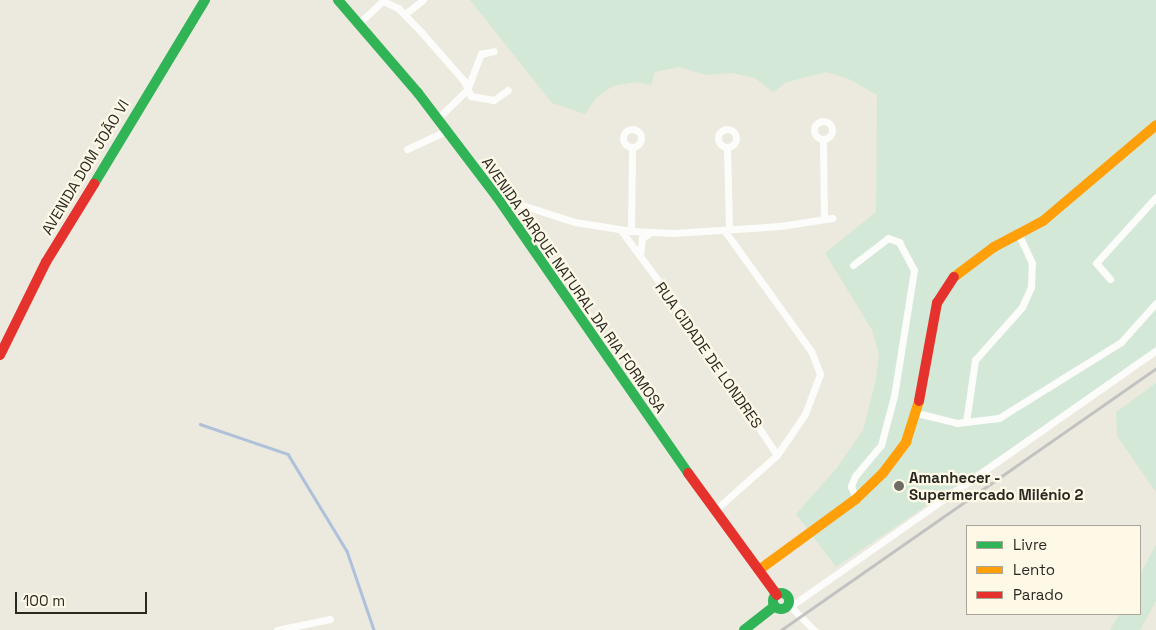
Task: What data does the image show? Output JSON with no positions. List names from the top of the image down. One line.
{"streets":{"street":["AVENIDA DOM JOÃO VI","AVENIDA PARQUE NATURAL DA RIA FORMOSA","RUA CIDADE DE LONDRES"]},"places":["Amanhecer - Supermercado Milénio 2"],"legend":["Livre","Lento","Parado"],"scale_bar":"100 m"}
